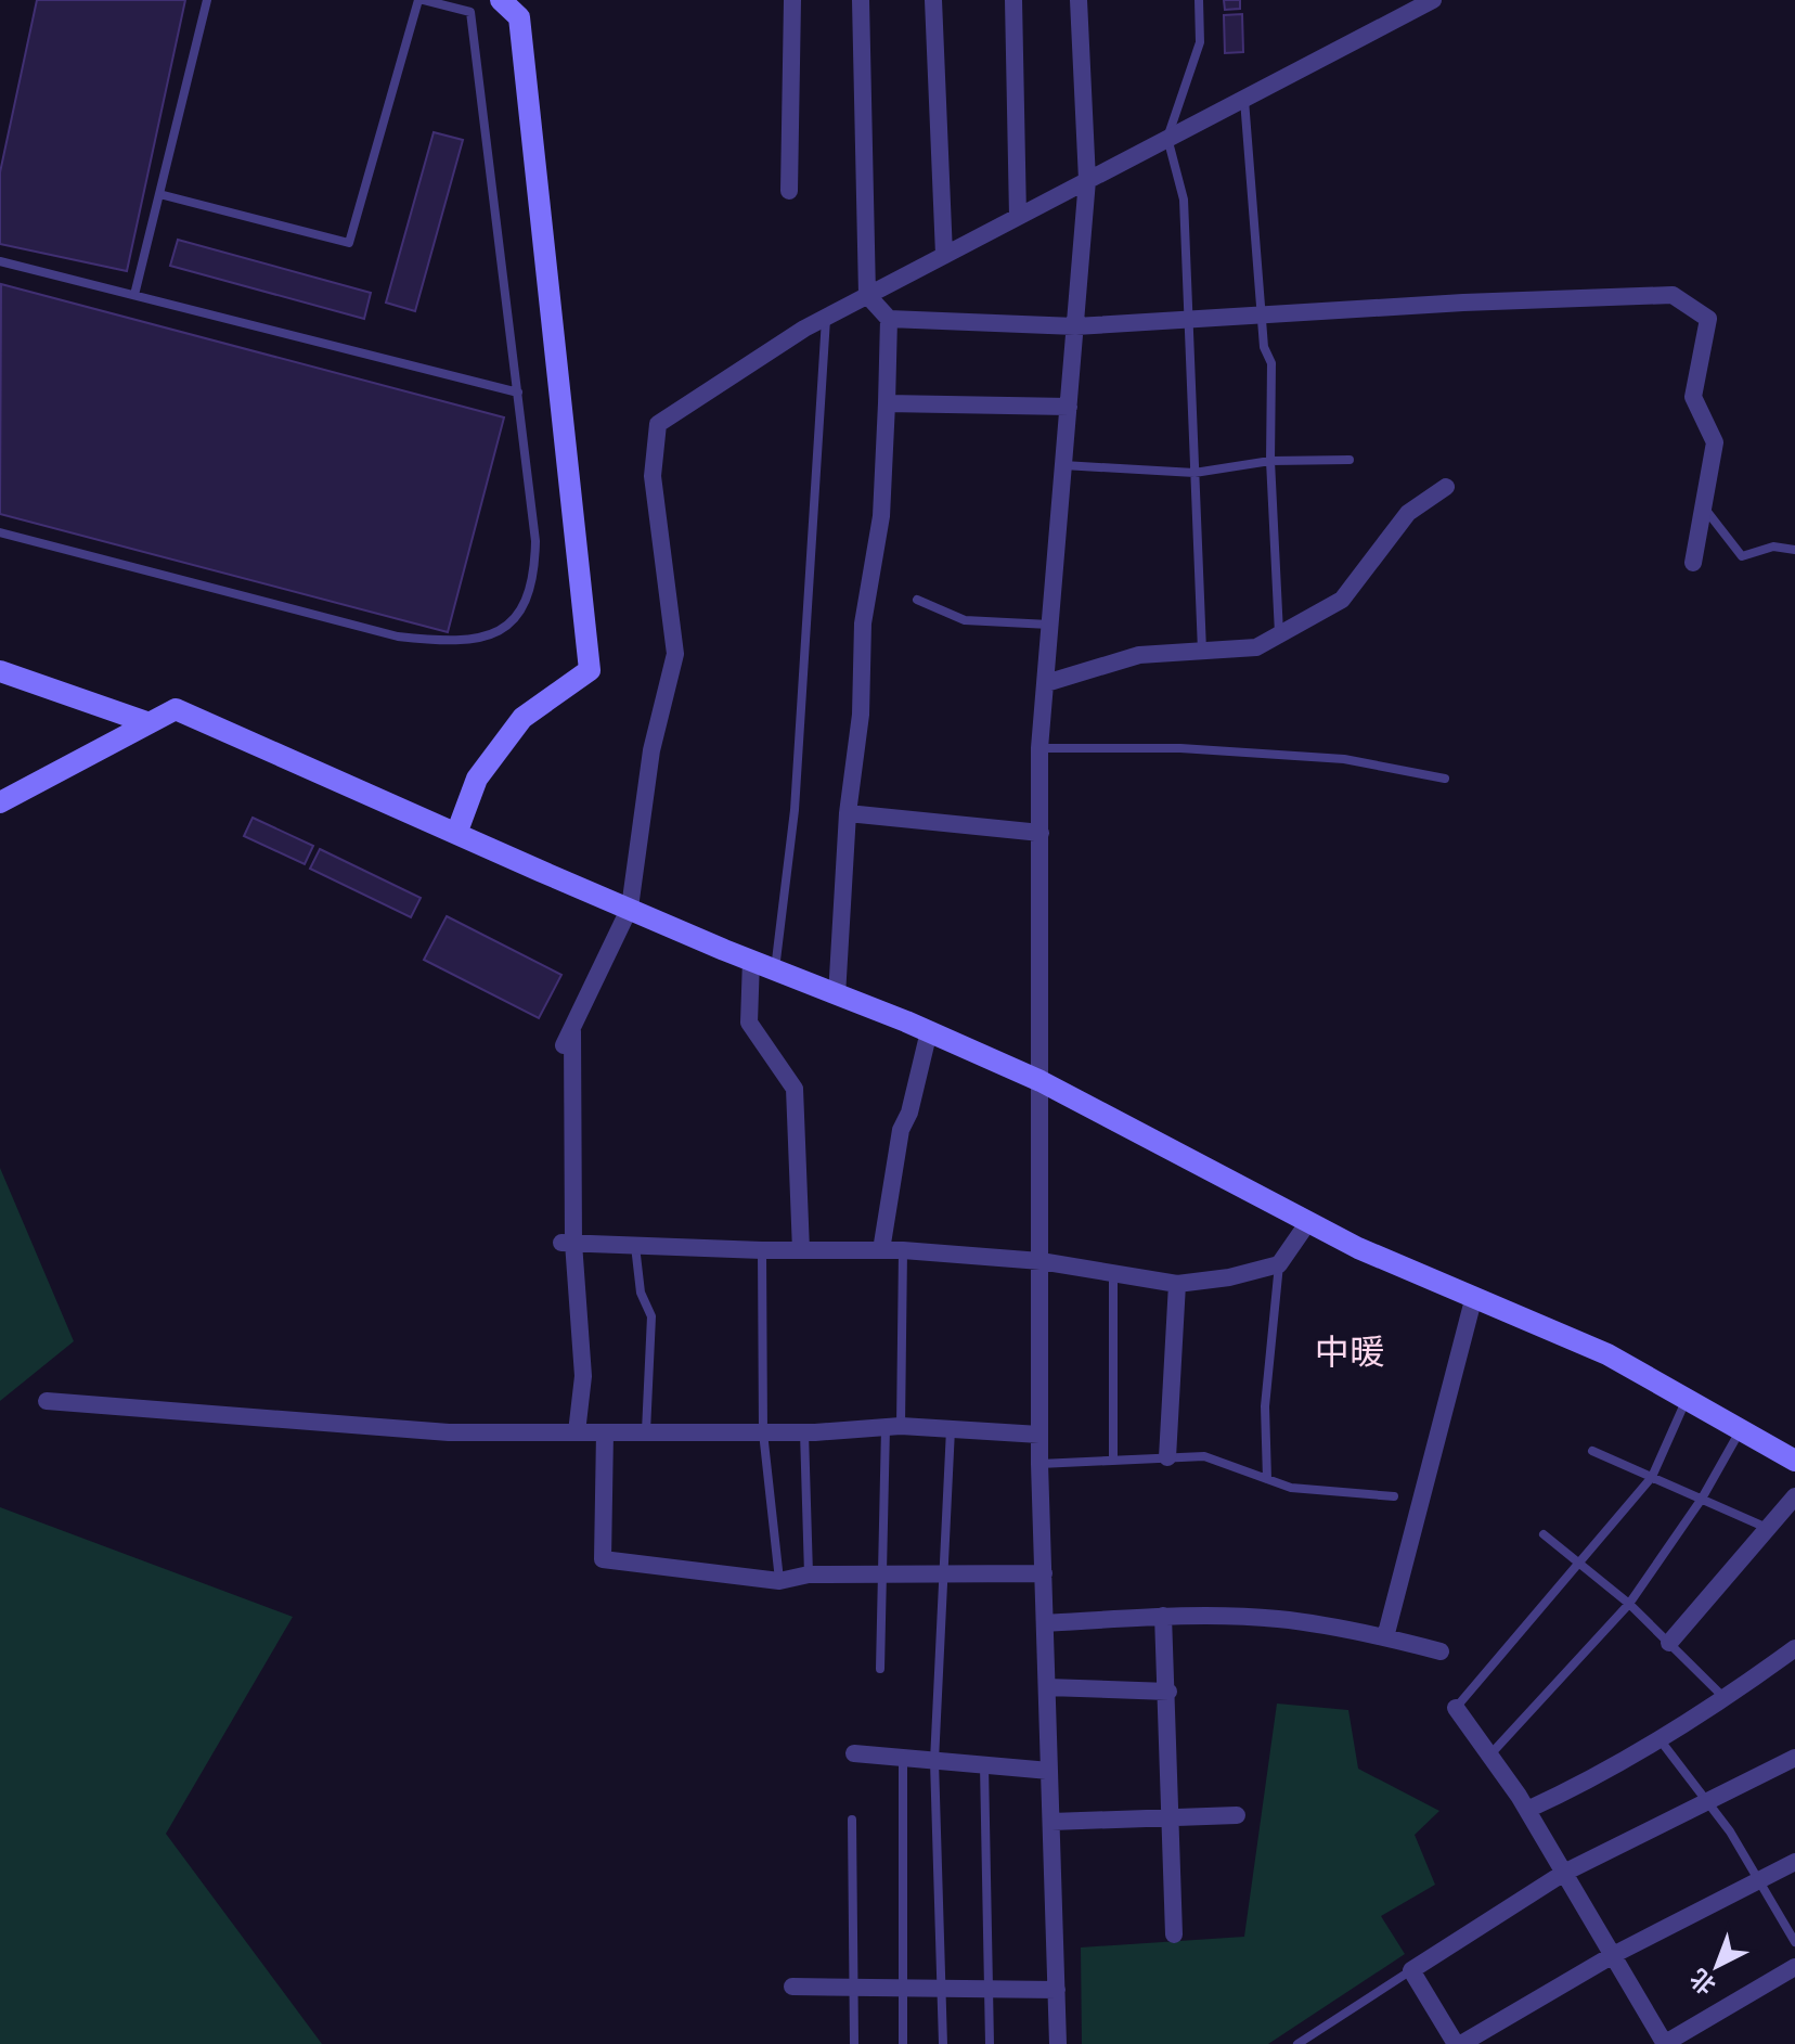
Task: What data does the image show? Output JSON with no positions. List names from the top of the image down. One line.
{"districts":["中暖"],"north":"bottom left"}
